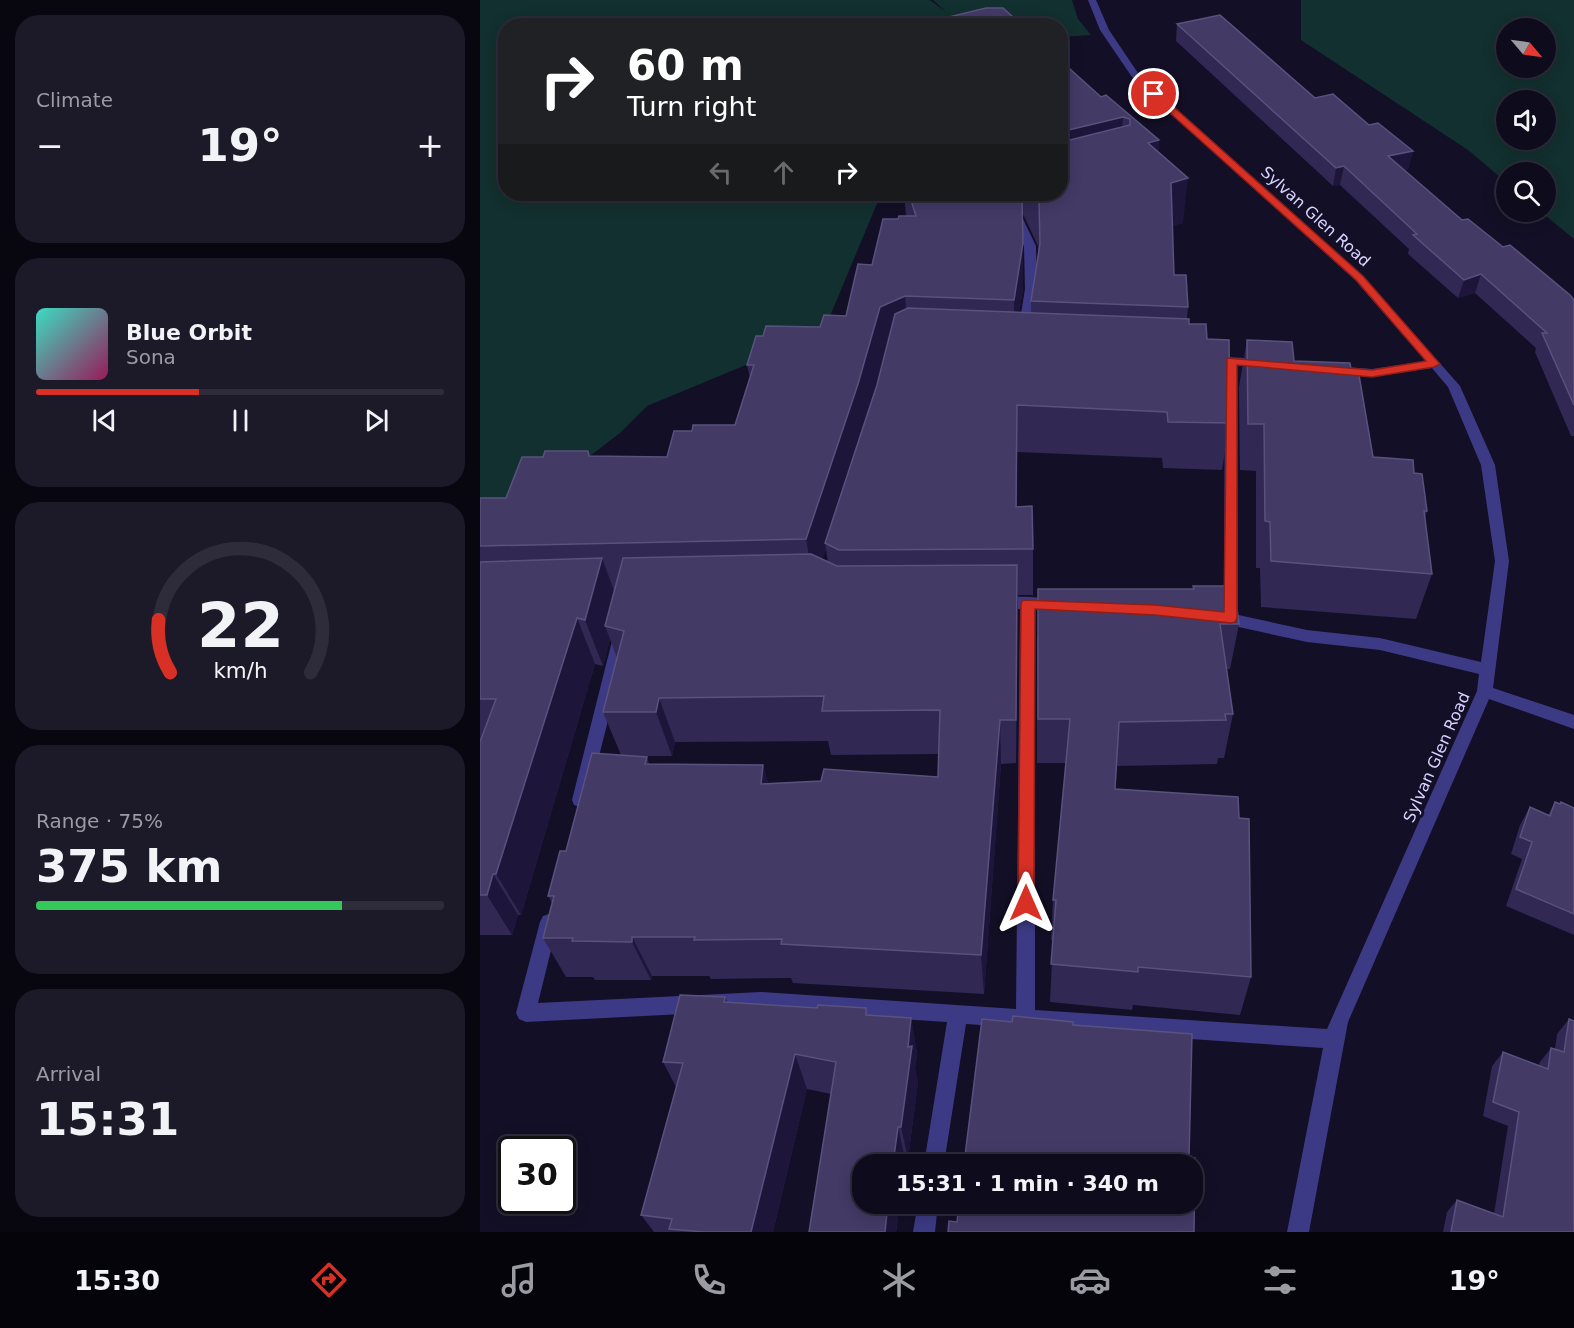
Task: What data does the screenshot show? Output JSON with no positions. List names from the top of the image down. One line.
{"streets":{"street":["Sylvan Glen Road"]},"north":"bottom right","page":{"tile":["Climate",["Range · 75%","375 km"],["Arrival","15:31"]],"turn":["60 m","Turn right"],"heat":["−","19°","+"],"song":["Blue Orbit","Sona"],"limit":"30","trip":"15:31 · 1 min · 340 m","tabs":["15:30","19°"],"gauge":["22","km/h"]}}
